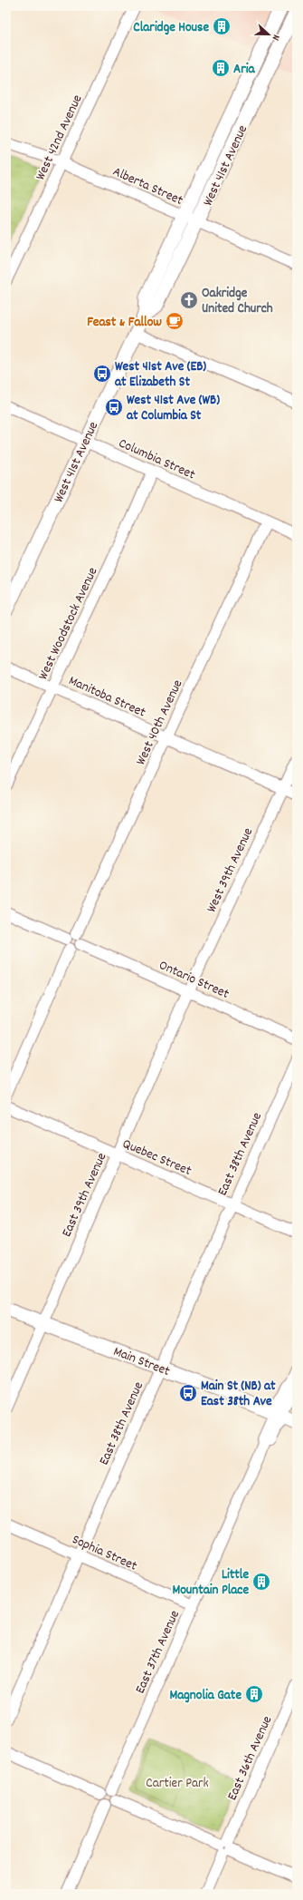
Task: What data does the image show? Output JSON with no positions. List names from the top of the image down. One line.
{"streets":{"main road":["West 41st Avenue","Main Street"],"street":["West 42nd Avenue","Alberta Street","Columbia Street","West Woodstock Avenue","Manitoba Street","West 40th Avenue","West 39th Avenue","Ontario Street","East 38th Avenue","Quebec Street","East 39th Avenue","Sophia Street","East 37th Avenue","East 36th Avenue"]},"crossings":[["West 42nd Avenue","Alberta Street"],["West 41st Avenue","Alberta Street"],["West 41st Avenue","Columbia Street"],["Columbia Street","West Woodstock Avenue"],["Columbia Street","West 40th Avenue"],["West Woodstock Avenue","Manitoba Street"],["Manitoba Street","West 40th Avenue"],["Manitoba Street","West 39th Avenue"],["West 40th Avenue","Ontario Street"],["West 39th Avenue","Ontario Street"],["West 39th Avenue","East 39th Avenue"],["Ontario Street","East 39th Avenue"],["East 38th Avenue","Quebec Street"],["East 38th Avenue","Main Street"],["East 38th Avenue","Sophia Street"],["Quebec Street","East 39th Avenue"],["East 39th Avenue","Main Street"],["Main Street","East 37th Avenue"],["Sophia Street","East 37th Avenue"]],"parks":["Cartier Park"],"places":{"building":["Claridge House","Aria","Little Mountain Place","Magnolia Gate"],"church":["Oakridge United Church"],"cafe":["Feast & Fallow"],"bus stop":["West 41st Ave (EB) at Elizabeth St","West 41st Ave (WB) at Columbia St","Main St (NB) at East 38th Ave"]},"north":"right"}
